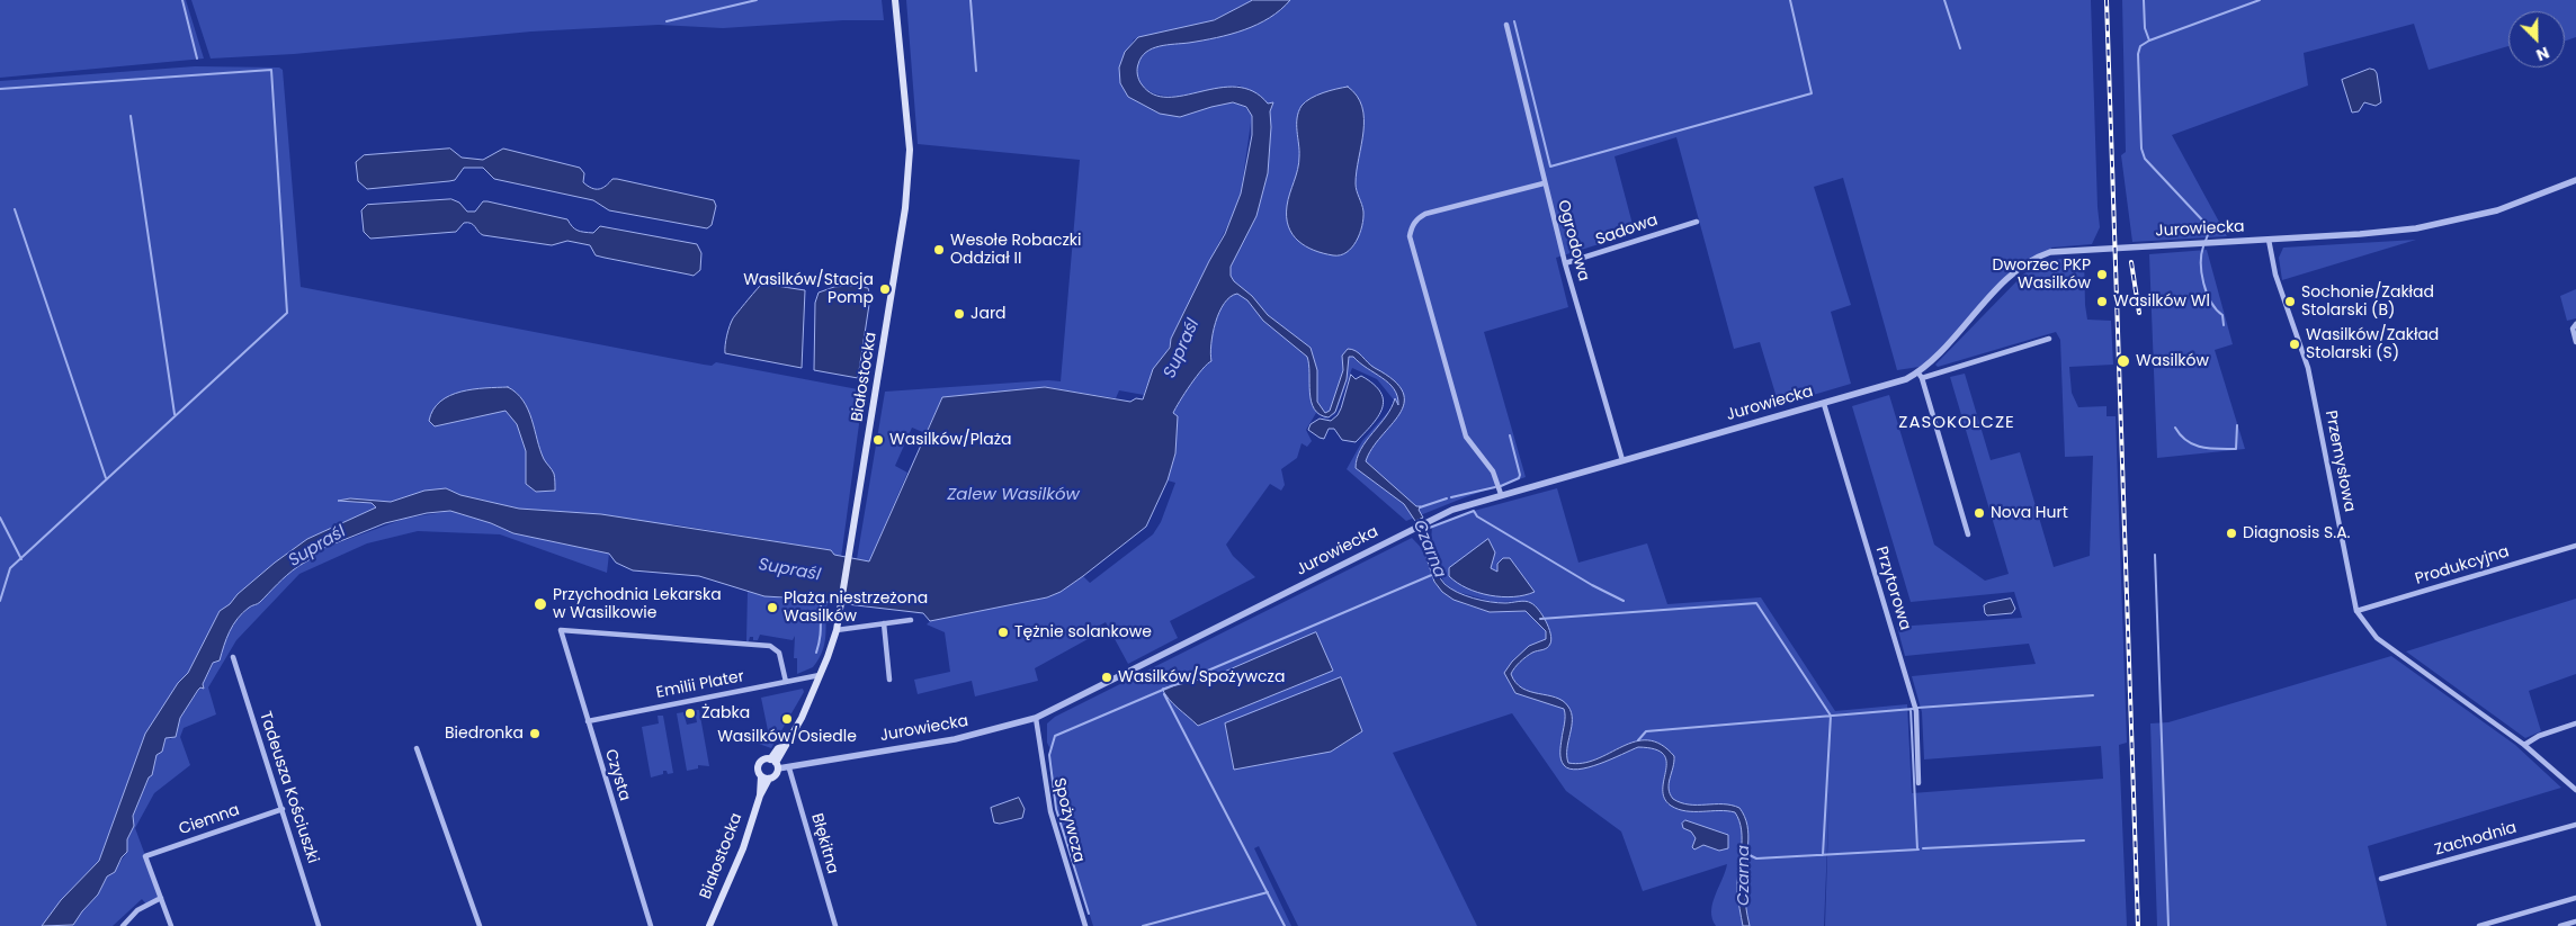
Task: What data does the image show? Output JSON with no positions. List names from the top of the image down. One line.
{"streets":{"main road":["Białostocka"],"street":["Jurowiecka","Sadowa","Ogrodowa","Przemysłowa","Produkcyjna","Przytorowa","Emilii Plater","Czysta","Tadeusza Kościuszki","Ciemna","Spożywcza","Zachodnia","Błękitna"]},"crossings":[["Jurowiecka","Ogrodowa"],["Jurowiecka","Białostocka"],["Jurowiecka","Przemysłowa"],["Jurowiecka","Przytorowa"],["Jurowiecka","Spożywcza"],["Jurowiecka","Błękitna"],["Sadowa","Ogrodowa"],["Białostocka","Emilii Plater"],["Przemysłowa","Produkcyjna"],["Emilii Plater","Czysta"],["Tadeusza Kościuszki","Ciemna"]],"districts":["ZASOKOLCZE"],"water":["Supraśl","Zalew Wasilków","Czarna"],"places":["Wesołe Robaczki Oddział II","Dworzec PKP Wasilków","Wasilków/Stacja Pomp","Wasilków Wl","Sochonie/Zakład Stolarski (B)","Jard","Wasilków/Zakład Stolarski (S)","Wasilków","Wasilków/Plaża","Nova Hurt","Diagnosis S.A.","Przychodnia Lekarska w Wasilkowie","Plaża niestrzeżona Wasilków","Tężnie solankowe","Wasilków/Spożywcza","Żabka","Wasilków/Osiedle","Biedronka"],"north":"bottom right"}
